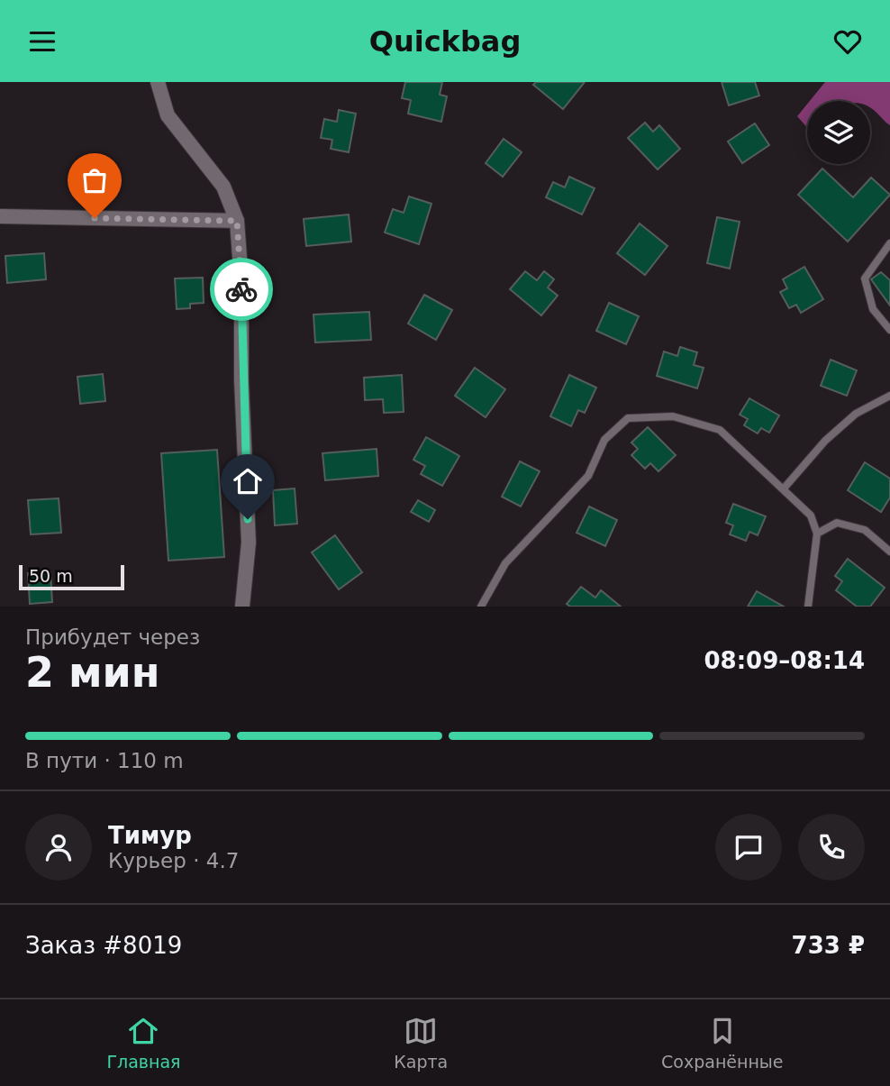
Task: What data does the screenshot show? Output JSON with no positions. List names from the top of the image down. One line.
{"scale_bar":"50 m","page":{"header":"Quickbag","scale":"50 m","heading":["2 мин","Прибудет через","08:09–08:14"],"panel":["Тимур","Курьер · 4.7","Заказ #8019","733 ₽"],"bar":"В пути · 110 m","tabs":["Главная","Карта","Сохранённые"]}}
